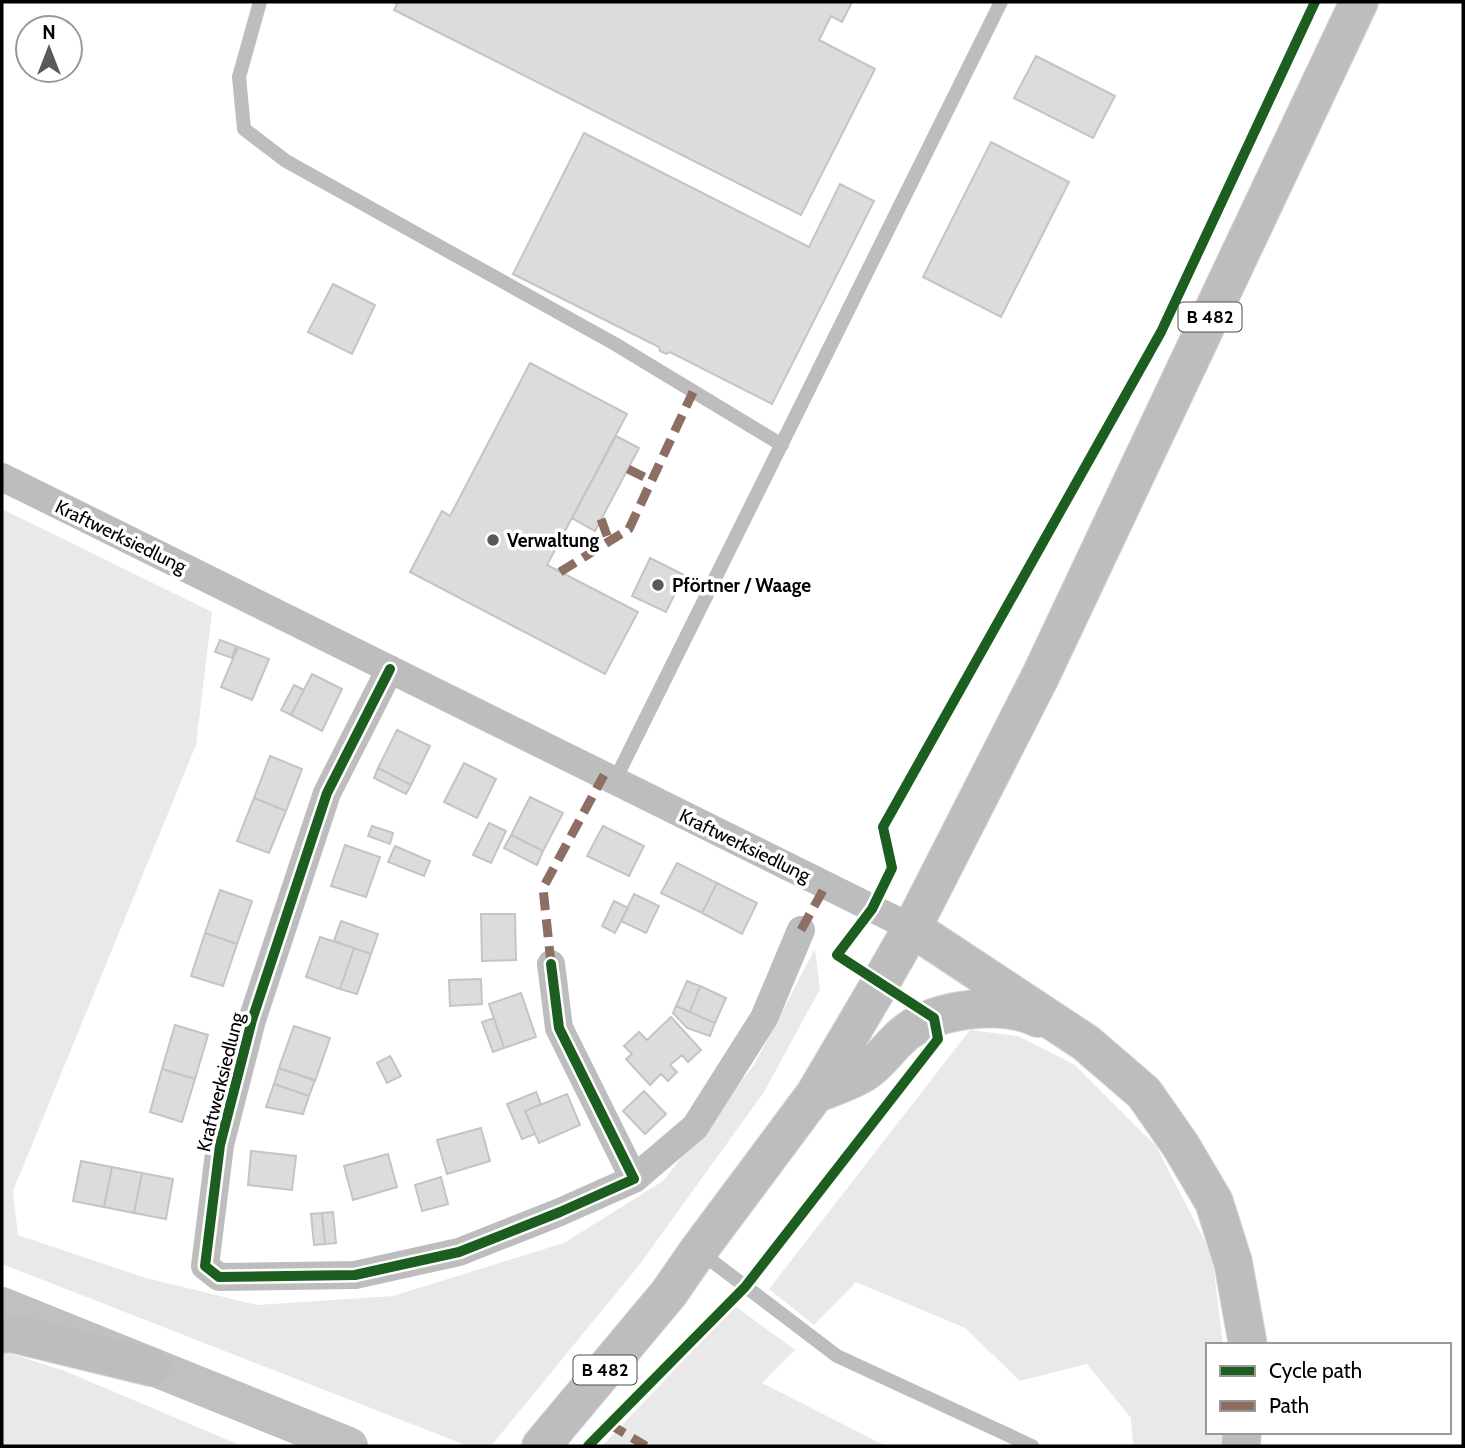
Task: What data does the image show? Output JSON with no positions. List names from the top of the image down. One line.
{"streets":{"main road":["B 482"],"street":["Kraftwerksiedlung"]},"crossings":[["B 482","Kraftwerksiedlung"]],"places":["Verwaltung","Pförtner / Waage"],"legend":["Cycle path","Path"],"north":"top"}
